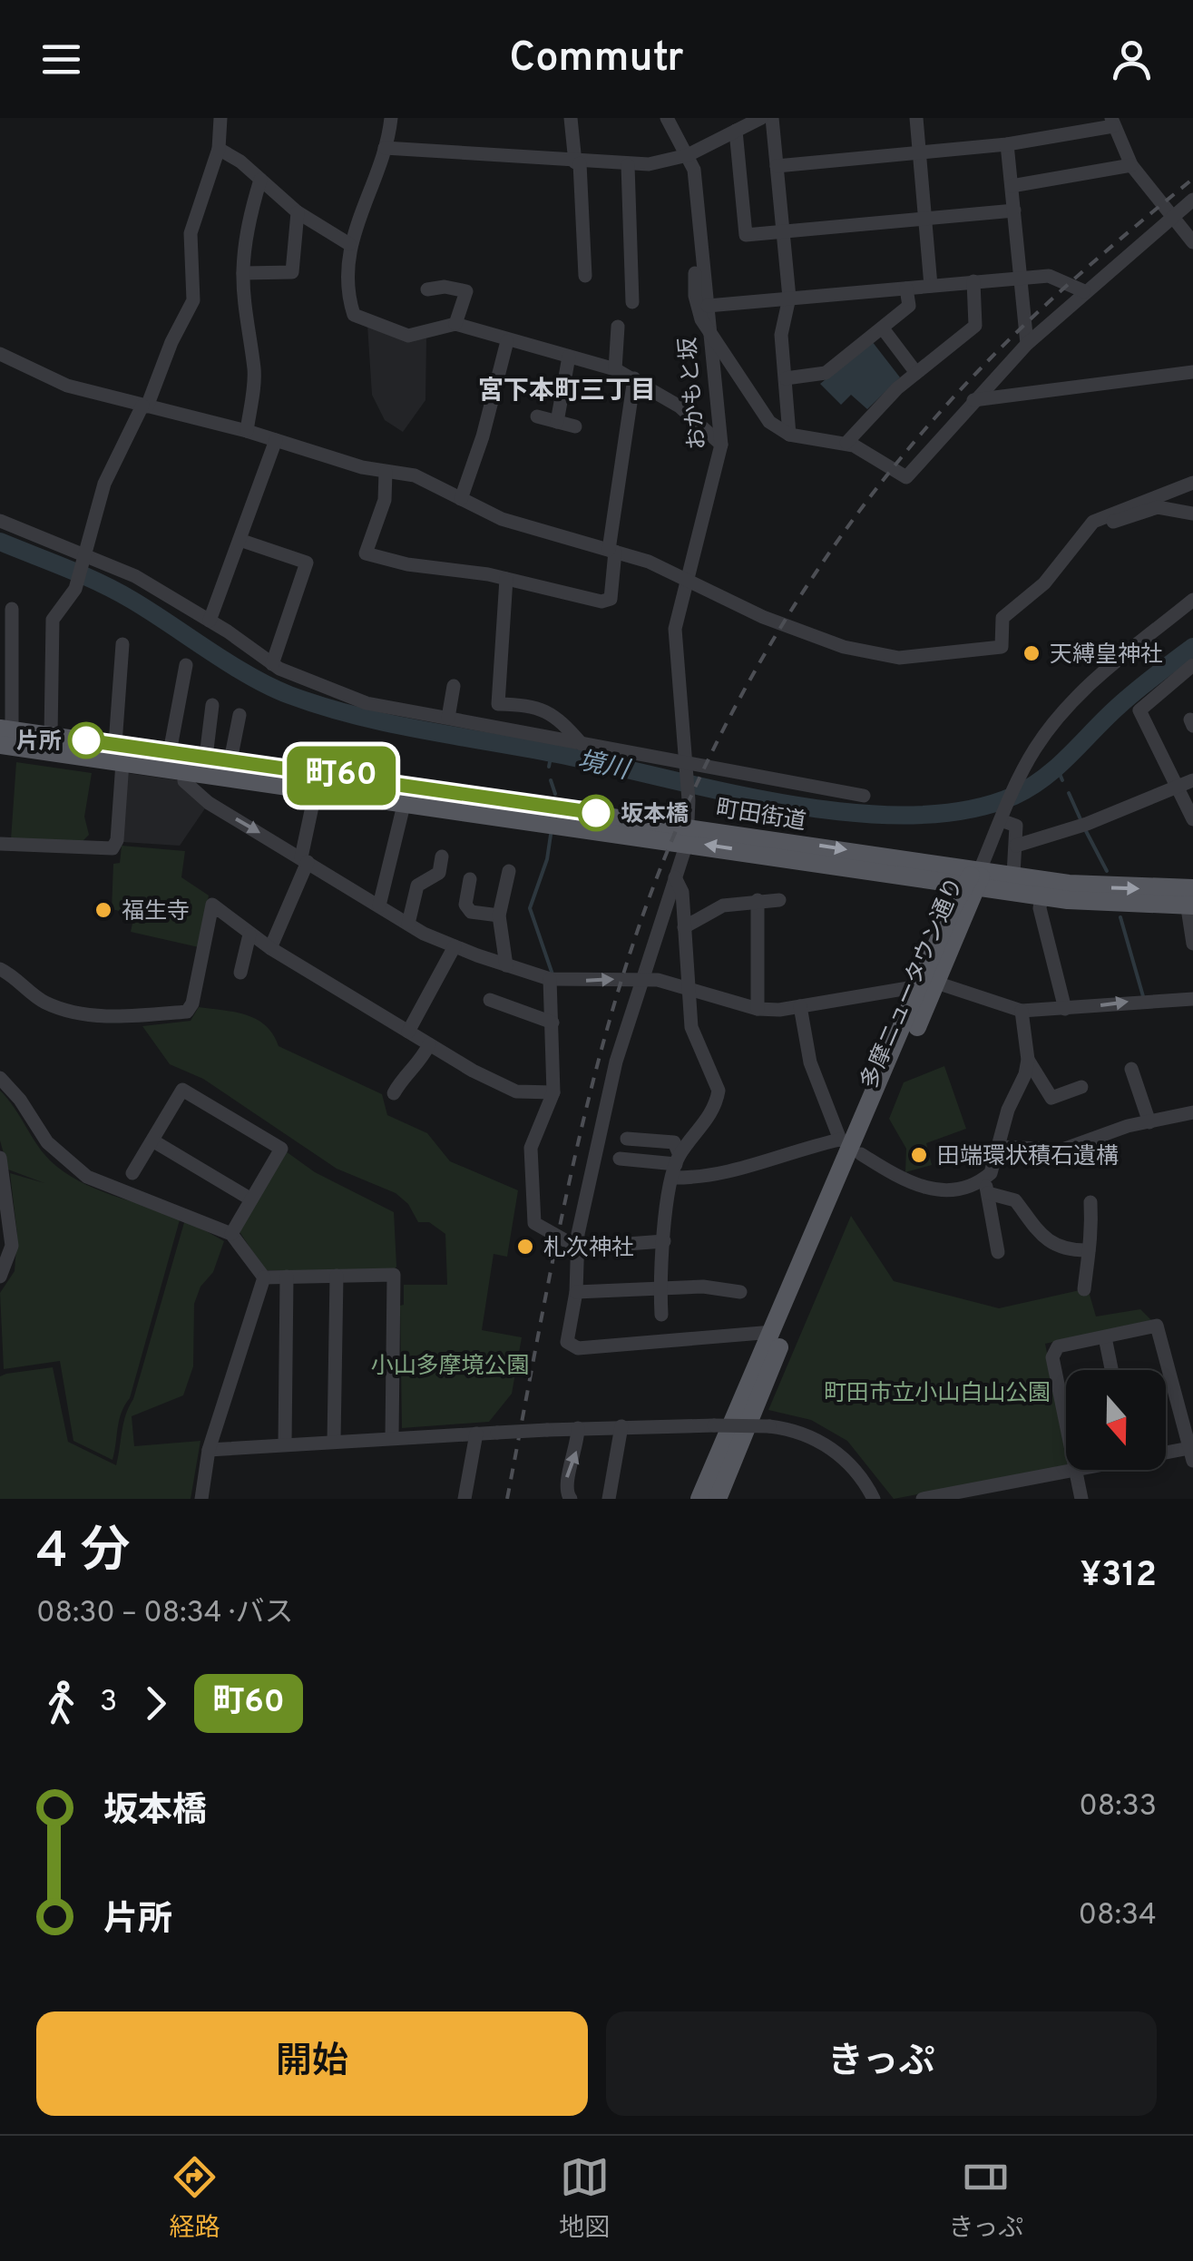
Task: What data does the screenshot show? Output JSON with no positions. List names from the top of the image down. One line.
{"streets":{"main road":["町田街道","多摩ニュータウン通り"],"street":["おかもと坂"]},"crossings":[["町田街道","多摩ニュータウン通り"]],"districts":["宮下本町三丁目"],"water":["境川"],"parks":["小山多摩境公園","町田市立小山白山公園"],"places":["天縛皇神社","片所","坂本橋","福生寺","田端環状積石遺構","札次神社"],"lines":["bus line 町60"],"north":"bottom","page":{"header":"Commutr","on_map":"町60","heading":["4 分","08:30 – 08:34 · バス","¥312"],"legs":["3","町60"],"list":[{"name":"坂本橋","value":"08:33"},{"name":"片所","value":"08:34"}],"buttons":["開始","きっぷ"],"tabs":["経路","地図","きっぷ"]}}
